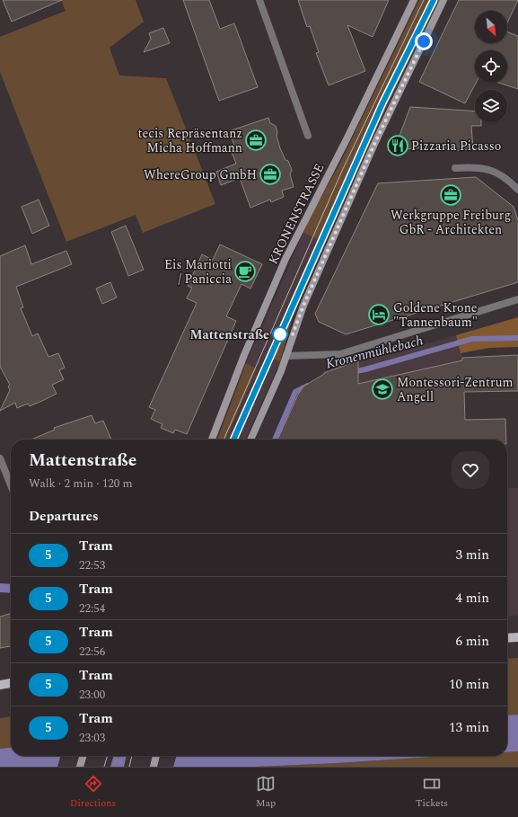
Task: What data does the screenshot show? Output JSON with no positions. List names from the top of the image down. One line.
{"streets":{"main road":["KRONENSTRASSE"]},"water":["Kronenmühlebach"],"places":{"office":["tecis Repräsentanz Micha Hoffmann","WhereGroup GmbH","Werkgruppe Freiburg GbR - Architekten"],"restaurant":["Pizzaria Picasso"],"cafe":["Eis Mariotti / Paniccia"],"hotel":["Goldene Krone \"Tannenbaum\""],"other":["Mattenstraße"],"school or university":["Montessori-Zentrum Angell"]},"lines":["tram line 5"],"north":"bottom right","page":{"heading":[["Mattenstraße","Walk · 2 min · 120 m"],"Departures"],"list":[{"mark":"5","name":"Tram","note":"22:53","value":"3 min"},{"mark":"5","name":"Tram","note":"22:54","value":"4 min"},{"mark":"5","name":"Tram","note":"22:56","value":"6 min"},{"mark":"5","name":"Tram","note":"23:00","value":"10 min"},{"mark":"5","name":"Tram","note":"23:03","value":"13 min"}],"tabs":["Directions","Map","Tickets"]}}
